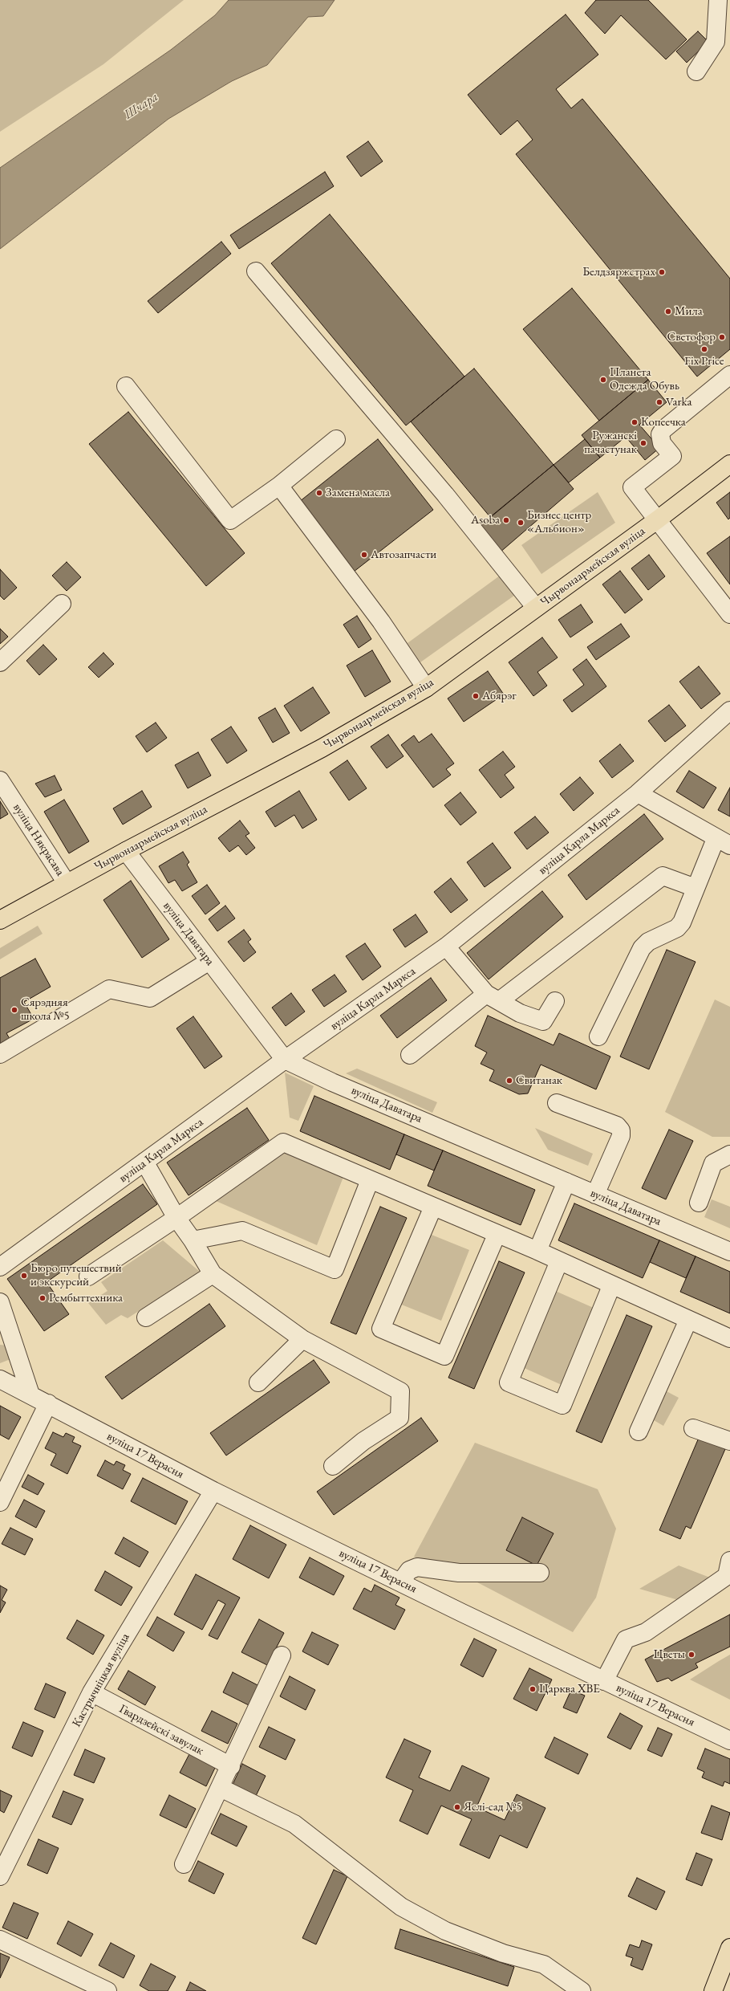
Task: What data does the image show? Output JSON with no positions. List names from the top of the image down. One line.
{"streets":{"main road":["Чырвонаармейская вуліца"],"street":["вуліца Някрасава","вуліца Карла Маркса","вуліца Даватара","вуліца 17 Верасня","Кастрычніцкая вуліца","Гвардзейскі завулак"]},"crossings":[["Чырвонаармейская вуліца","вуліца Някрасава"],["Чырвонаармейская вуліца","вуліца Даватара"],["вуліца Карла Маркса","вуліца Даватара"],["вуліца 17 Верасня","Кастрычніцкая вуліца"],["Кастрычніцкая вуліца","Гвардзейскі завулак"]],"water":["Шчара"],"places":["Белдзяржстрах","Мила","Светофор","Fix Price","Планета Одежда Обувь","Varka","Копеечка","Ружанскі пачастунак","Замена масла","Asoba","Бизнес центр «Альбион»","Автозапчасти","Абярэг","Сярэдняя школа №5","Свитанак","Бюро путешествий и экскурсий","Рембыттехника","Цветы","Царква ХВЕ","Яслі-сад №5"]}
